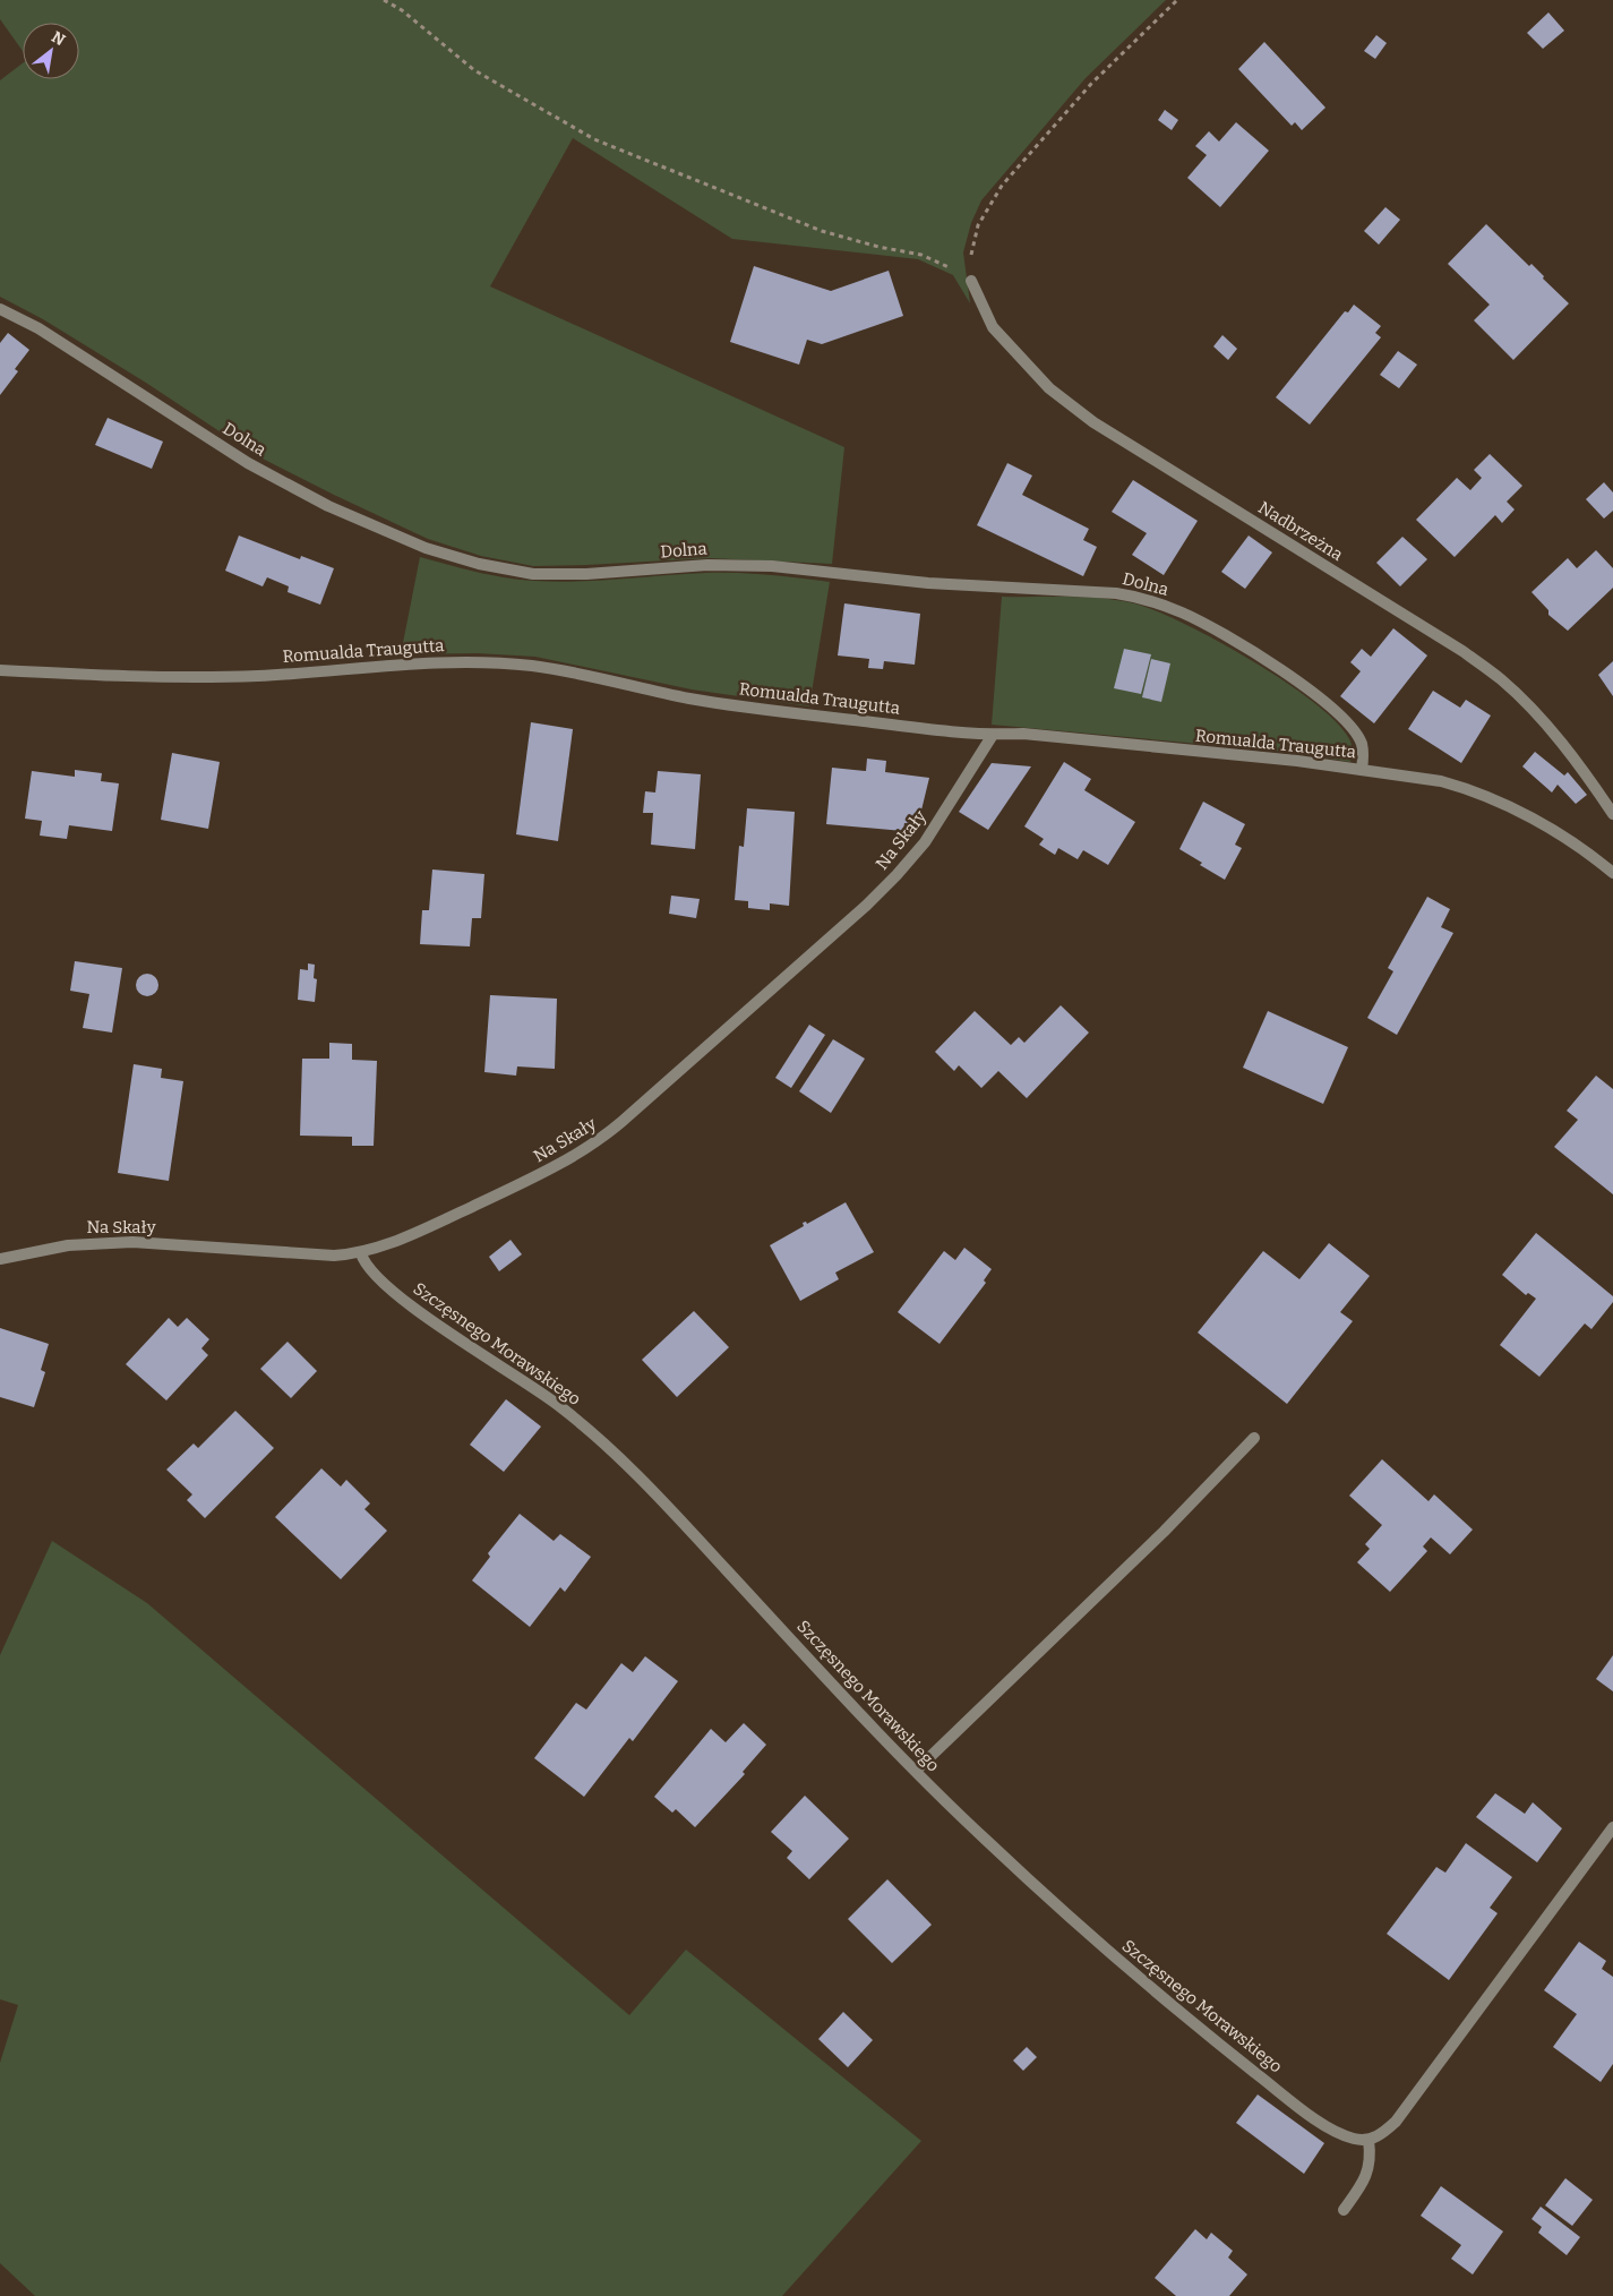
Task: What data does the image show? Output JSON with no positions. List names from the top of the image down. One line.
{"streets":{"street":["Dolna","Nadbrzeżna","Romualda Traugutta","Na Skały","Szczęsnego Morawskiego"]},"crossings":[["Dolna","Romualda Traugutta"],["Romualda Traugutta","Na Skały"],["Na Skały","Szczęsnego Morawskiego"]],"north":"top right"}
